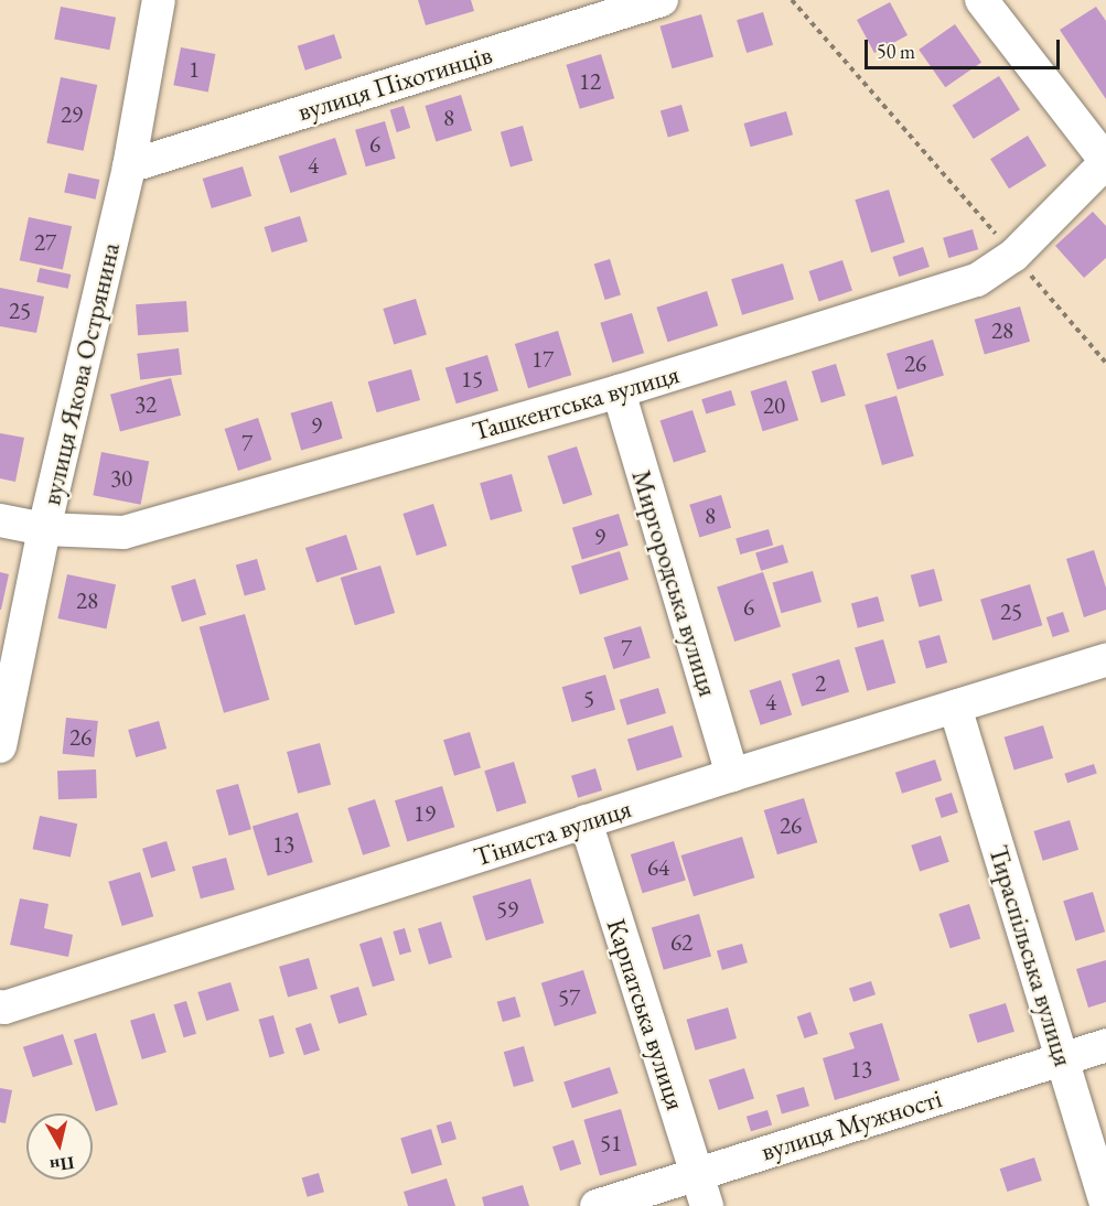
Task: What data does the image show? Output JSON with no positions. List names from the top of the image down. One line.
{"streets":{"street":["вулиця Піхотинців","вулиця Якова Острянина","Ташкентська вулиця","Миргородська вулиця","Тіниста вулиця","Тираспільська вулиця","Карпатська вулиця","вулиця Мужності"]},"crossings":[["вулиця Піхотинців","вулиця Якова Острянина"],["вулиця Якова Острянина","Ташкентська вулиця"],["Ташкентська вулиця","Миргородська вулиця"],["Миргородська вулиця","Тіниста вулиця"],["Тіниста вулиця","Тираспільська вулиця"],["Тіниста вулиця","Карпатська вулиця"],["Тираспільська вулиця","вулиця Мужності"],["Карпатська вулиця","вулиця Мужності"]],"house_numbers":["1","12","29","8","6","4","27","25","28","17","26","15","32","20","9","7","30","8","9","28","6","25","7","2","5","4","26","19","26","13","64","59","62","57","13","51"],"scale_bar":"50 m","north":"bottom"}
